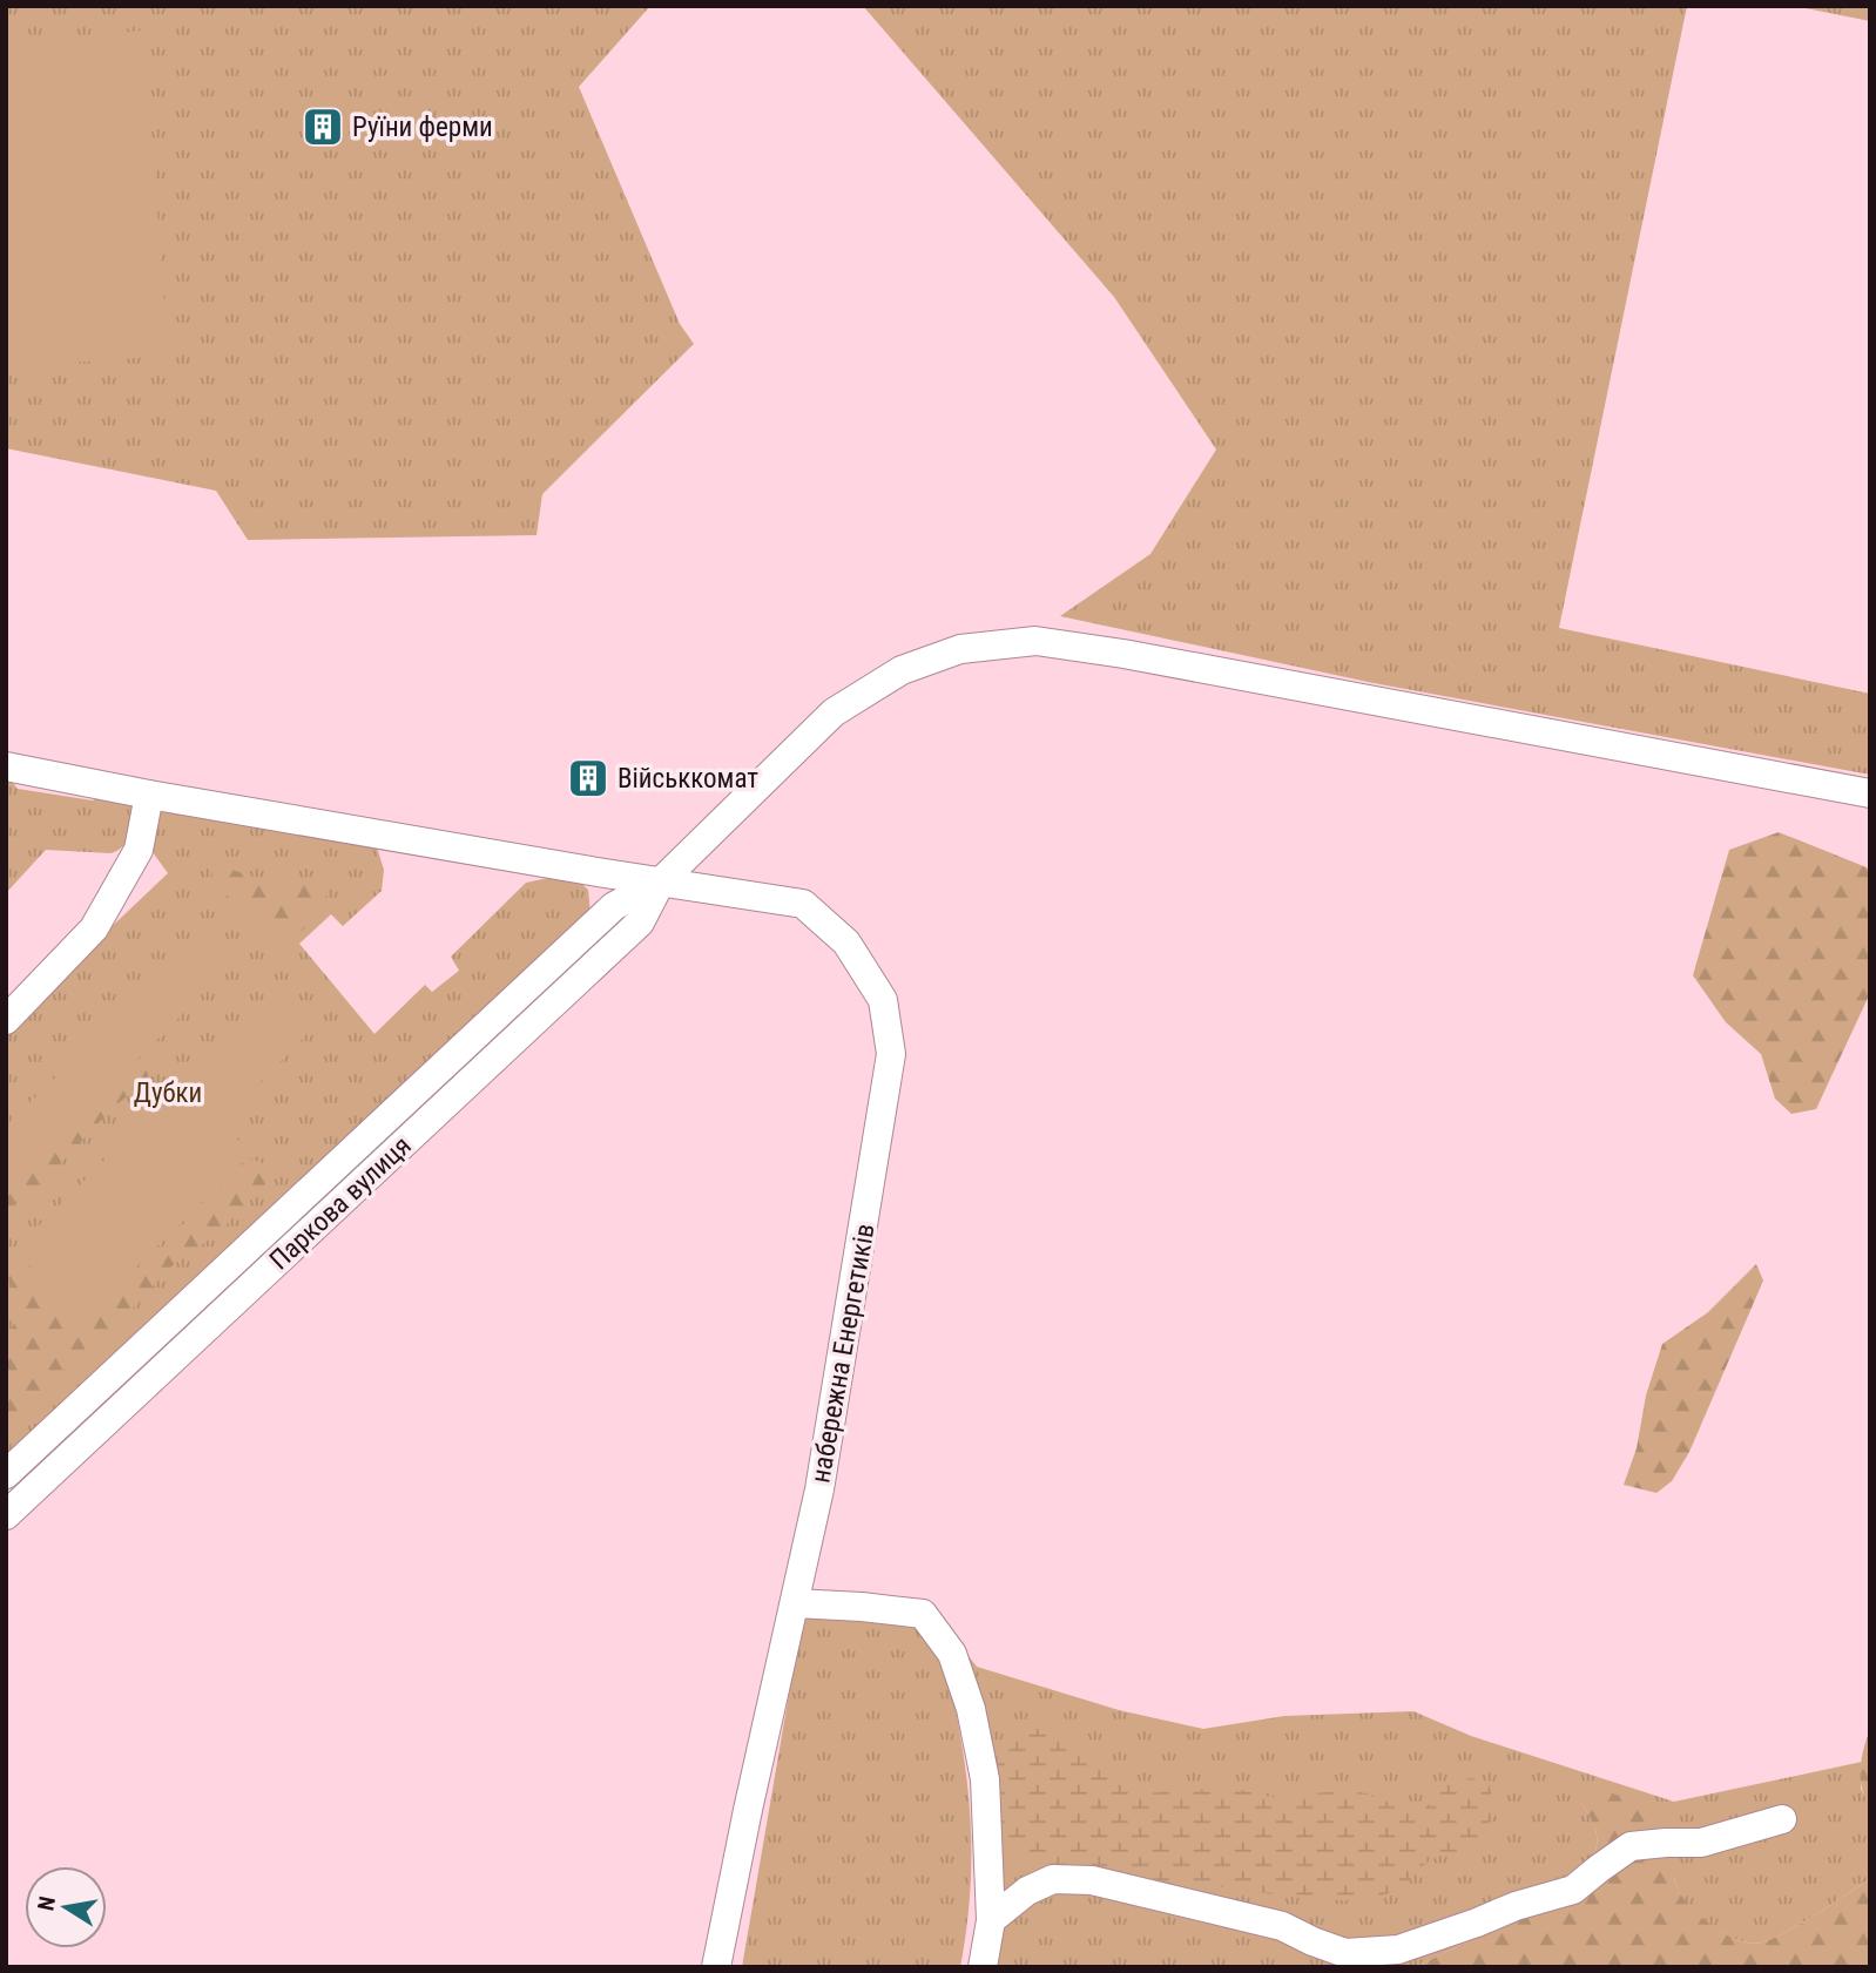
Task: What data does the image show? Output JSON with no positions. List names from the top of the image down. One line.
{"streets":{"street":["Паркова вулиця","набережна Енергетиків"]},"crossings":[["Паркова вулиця","набережна Енергетиків"]],"parks":["Дубки"],"places":{"building":["Руїни ферми","Військкомат"]},"north":"left"}
